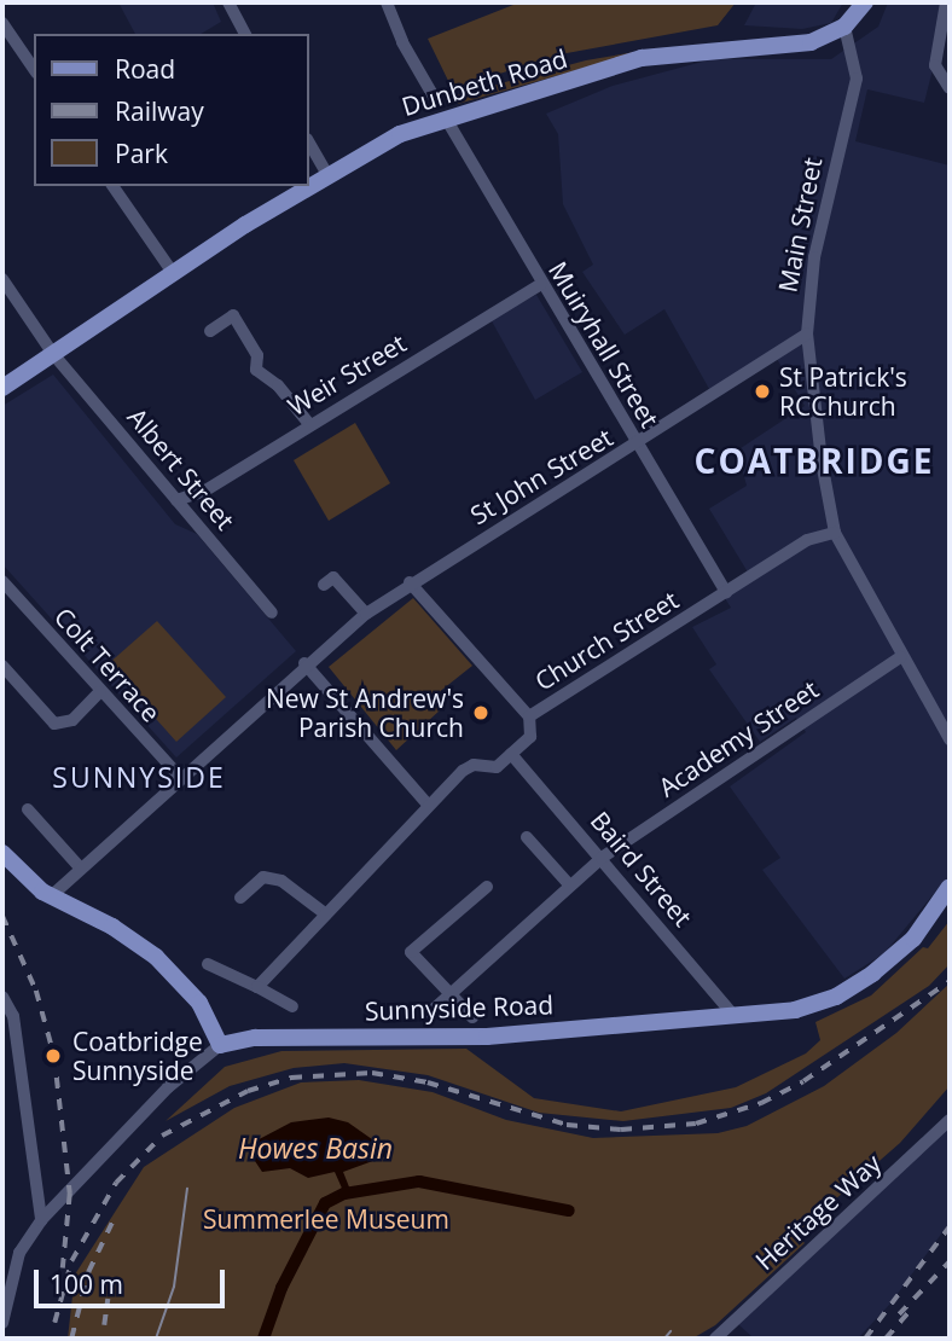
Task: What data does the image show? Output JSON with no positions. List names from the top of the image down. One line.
{"streets":{"main road":["Dunbeth Road","Sunnyside Road"],"street":["Main Street","Muiryhall Street","Weir Street","Albert Street","St John Street","Church Street","Colt Terrace","Academy Street","Baird Street","Heritage Way"]},"crossings":[["Dunbeth Road","Main Street"],["Dunbeth Road","Muiryhall Street"],["Dunbeth Road","Albert Street"],["Main Street","St John Street"],["Main Street","Church Street"],["Main Street","Academy Street"],["Muiryhall Street","Weir Street"],["Muiryhall Street","St John Street"],["Muiryhall Street","Church Street"],["Weir Street","Albert Street"],["St John Street","Colt Terrace"],["Church Street","Baird Street"],["Academy Street","Baird Street"],["Baird Street","Sunnyside Road"]],"districts":["COATBRIDGE","SUNNYSIDE"],"water":["Howes Basin"],"parks":["Summerlee Museum"],"places":["St Patrick's RCChurch","New St Andrew's Parish Church","Coatbridge Sunnyside"],"legend":["Road","Railway","Park"],"scale_bar":"100 m"}
